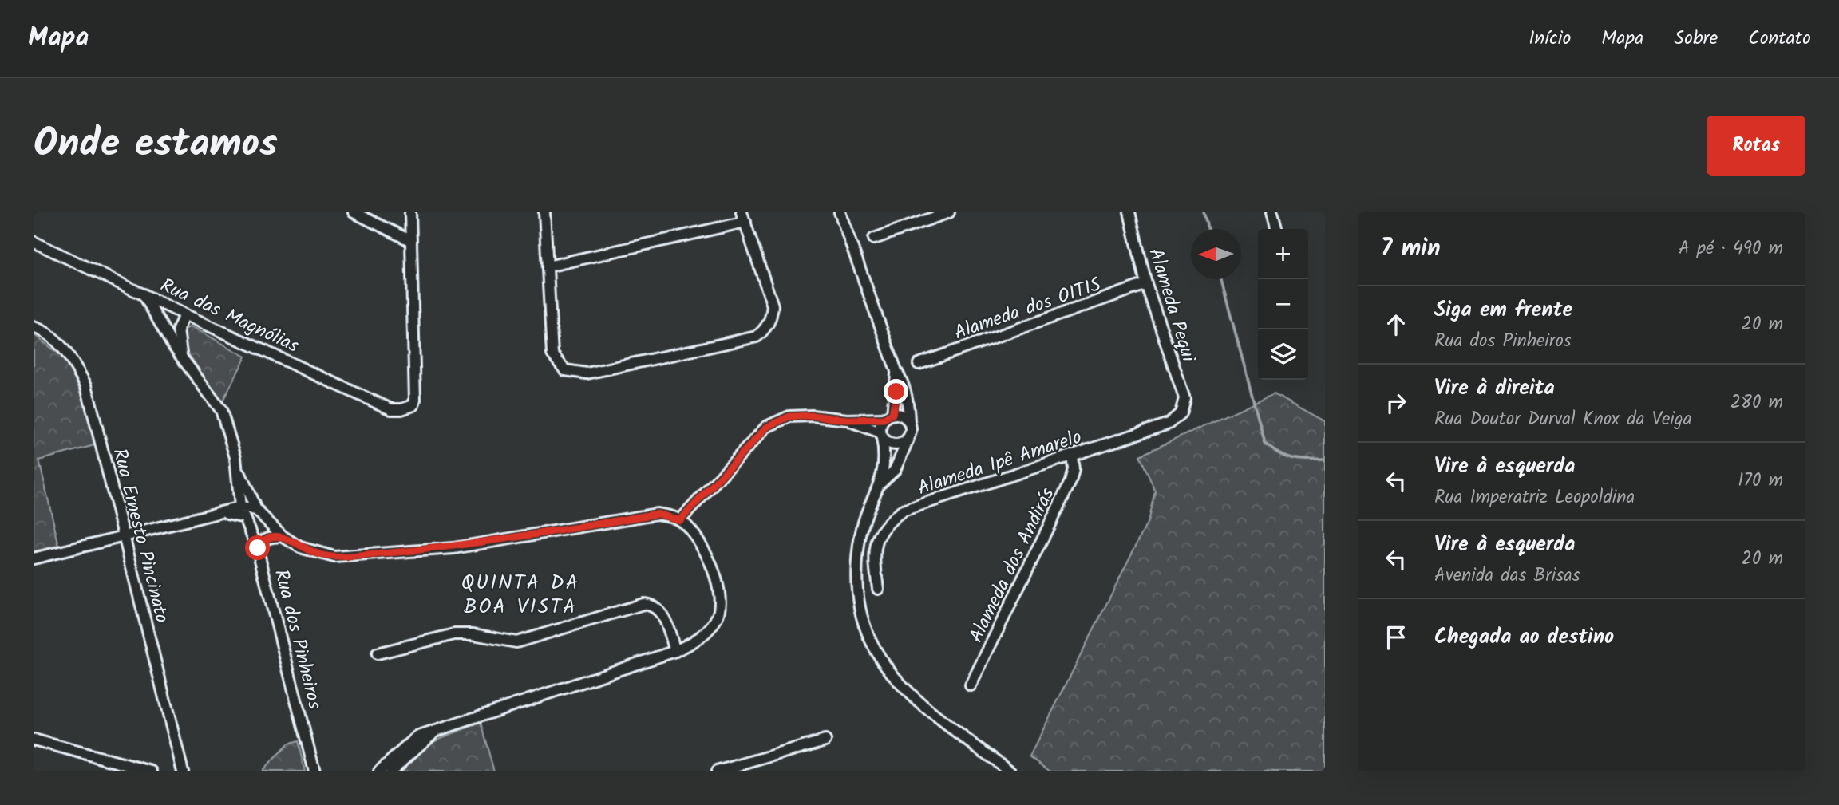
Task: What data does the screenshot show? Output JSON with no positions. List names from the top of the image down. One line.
{"streets":{"street":["Alameda Pequi","Alameda dos OITIS","Rua das Magnólias","Alameda Ipê Amarelo","Rua Ernesto Pincinato","Alameda dos Andirás","Rua dos Pinheiros"]},"crossings":[["Alameda Pequi","Alameda dos OITIS"],["Alameda Pequi","Alameda Ipê Amarelo"],["Alameda Ipê Amarelo","Alameda dos Andirás"]],"districts":["QUINTA DA BOA VISTA"],"north":"left","page":{"header":"Mapa","nav":["Início","Mapa","Sobre","Contato"],"title":"Onde estamos","buttons":"Rotas","heading":["7 min","A pé · 490 m"],"map_buttons":["+","−"],"list":[["Siga em frente","Rua dos Pinheiros","20 m"],["Vire à direita","Rua Doutor Durval Knox da Veiga","280 m"],["Vire à esquerda","Rua Imperatriz Leopoldina","170 m"],["Vire à esquerda","Avenida das Brisas","20 m"],"Chegada ao destino"]}}
